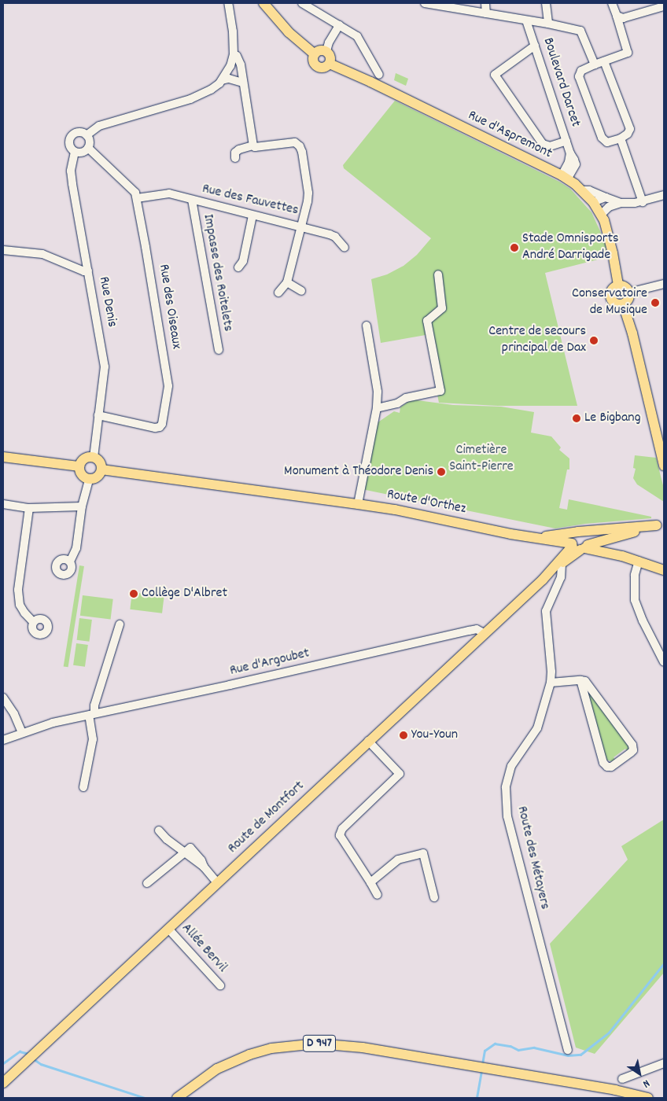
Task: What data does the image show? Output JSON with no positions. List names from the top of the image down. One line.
{"streets":{"main road":["Rue d'Aspremont","Route d'Orthez","Route de Montfort","D 947"],"street":["Boulevard Darcet","Rue des Fauvettes","Impasse des Roitelets","Rue Denis","Rue des Oiseaux","Rue d'Argoubet","Route des Métayers","Allée Bervil"]},"crossings":[["Boulevard Darcet","Rue d'Aspremont"],["Rue des Fauvettes","Impasse des Roitelets"],["Rue des Fauvettes","Rue des Oiseaux"],["Rue Denis","Rue des Oiseaux"],["Rue Denis","Route d'Orthez"],["Route d'Orthez","Route de Montfort"],["Rue d'Argoubet","Route de Montfort"],["Route de Montfort","Route des Métayers"],["Route de Montfort","Allée Bervil"]],"parks":["Cimetière Saint-Pierre"],"places":["Stade Omnisports André Darrigade","Conservatoire de Musique","Centre de secours principal de Dax","Le Bigbang","Monument à Théodore Denis","Collège D'Albret","You-Youn"],"north":"bottom right"}
